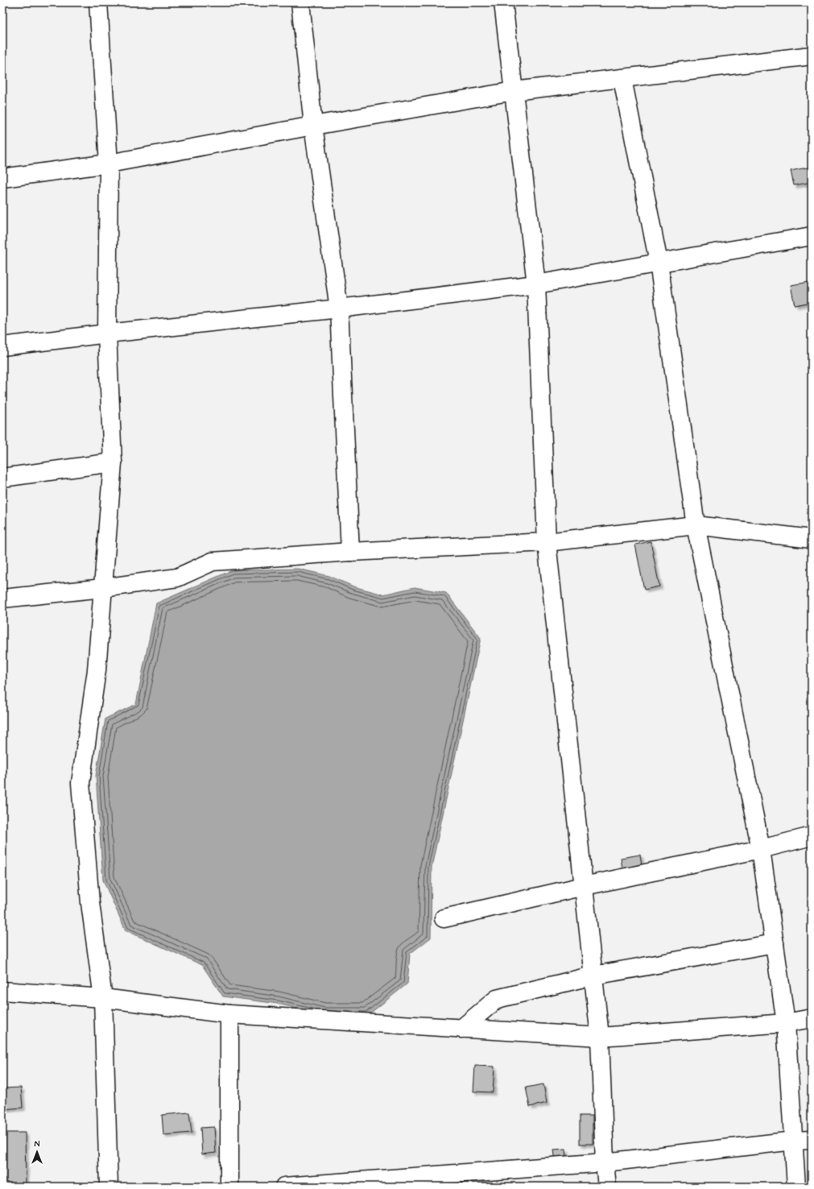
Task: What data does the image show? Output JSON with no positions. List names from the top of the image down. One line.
{"north":"top"}
